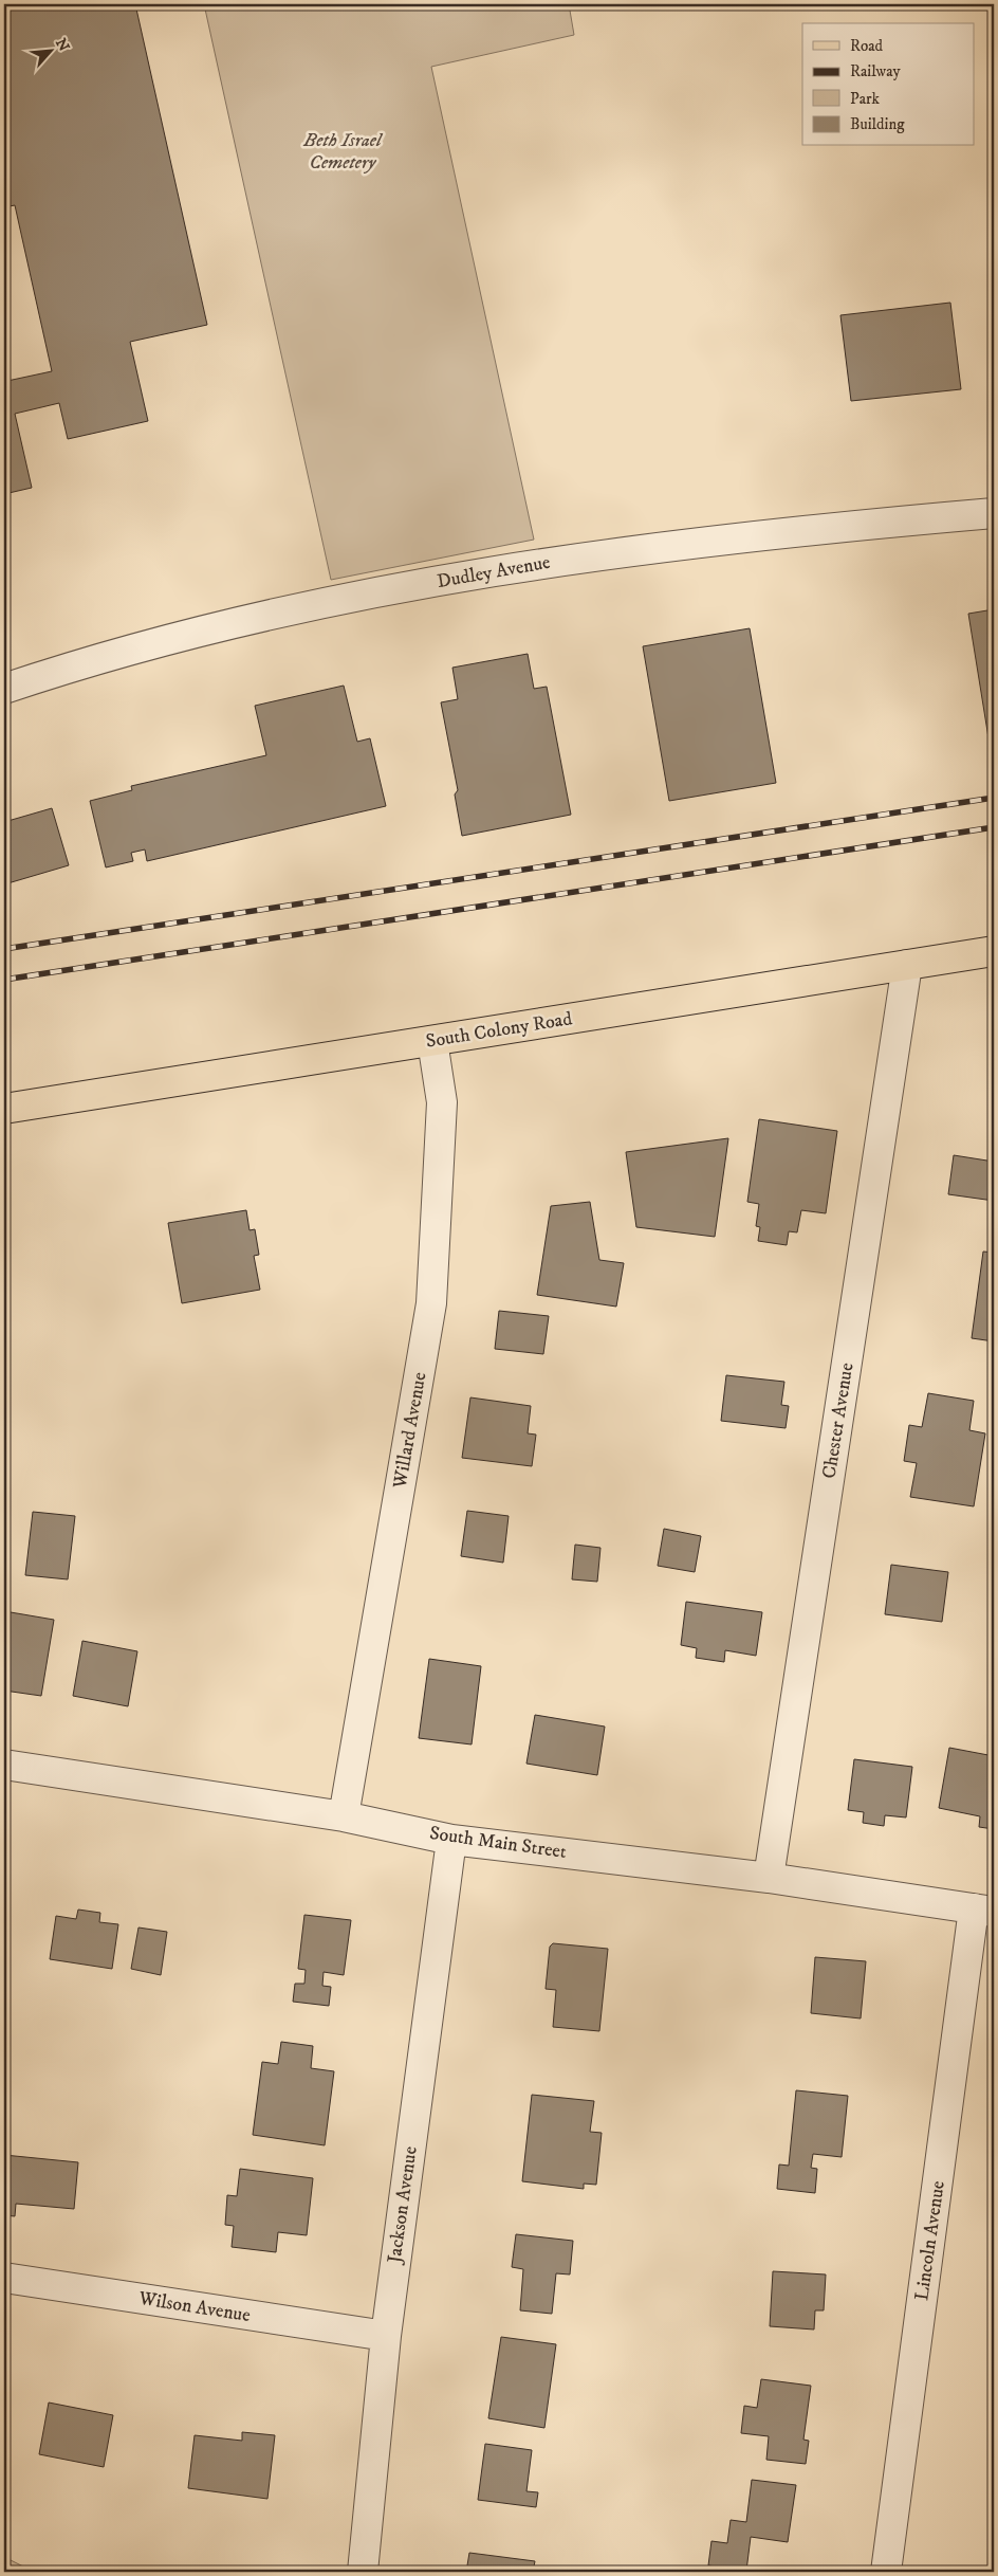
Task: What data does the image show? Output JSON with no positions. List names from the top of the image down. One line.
{"streets":{"main road":["South Colony Road"],"street":["Dudley Avenue","Chester Avenue","Willard Avenue","South Main Street","Jackson Avenue","Lincoln Avenue","Wilson Avenue"]},"crossings":[["South Colony Road","Chester Avenue"],["South Colony Road","Willard Avenue"],["Chester Avenue","South Main Street"],["Willard Avenue","South Main Street"],["South Main Street","Jackson Avenue"],["South Main Street","Lincoln Avenue"],["Jackson Avenue","Wilson Avenue"]],"parks":["Beth Israel Cemetery"],"legend":["Road","Railway","Park","Building"],"north":"top right"}
